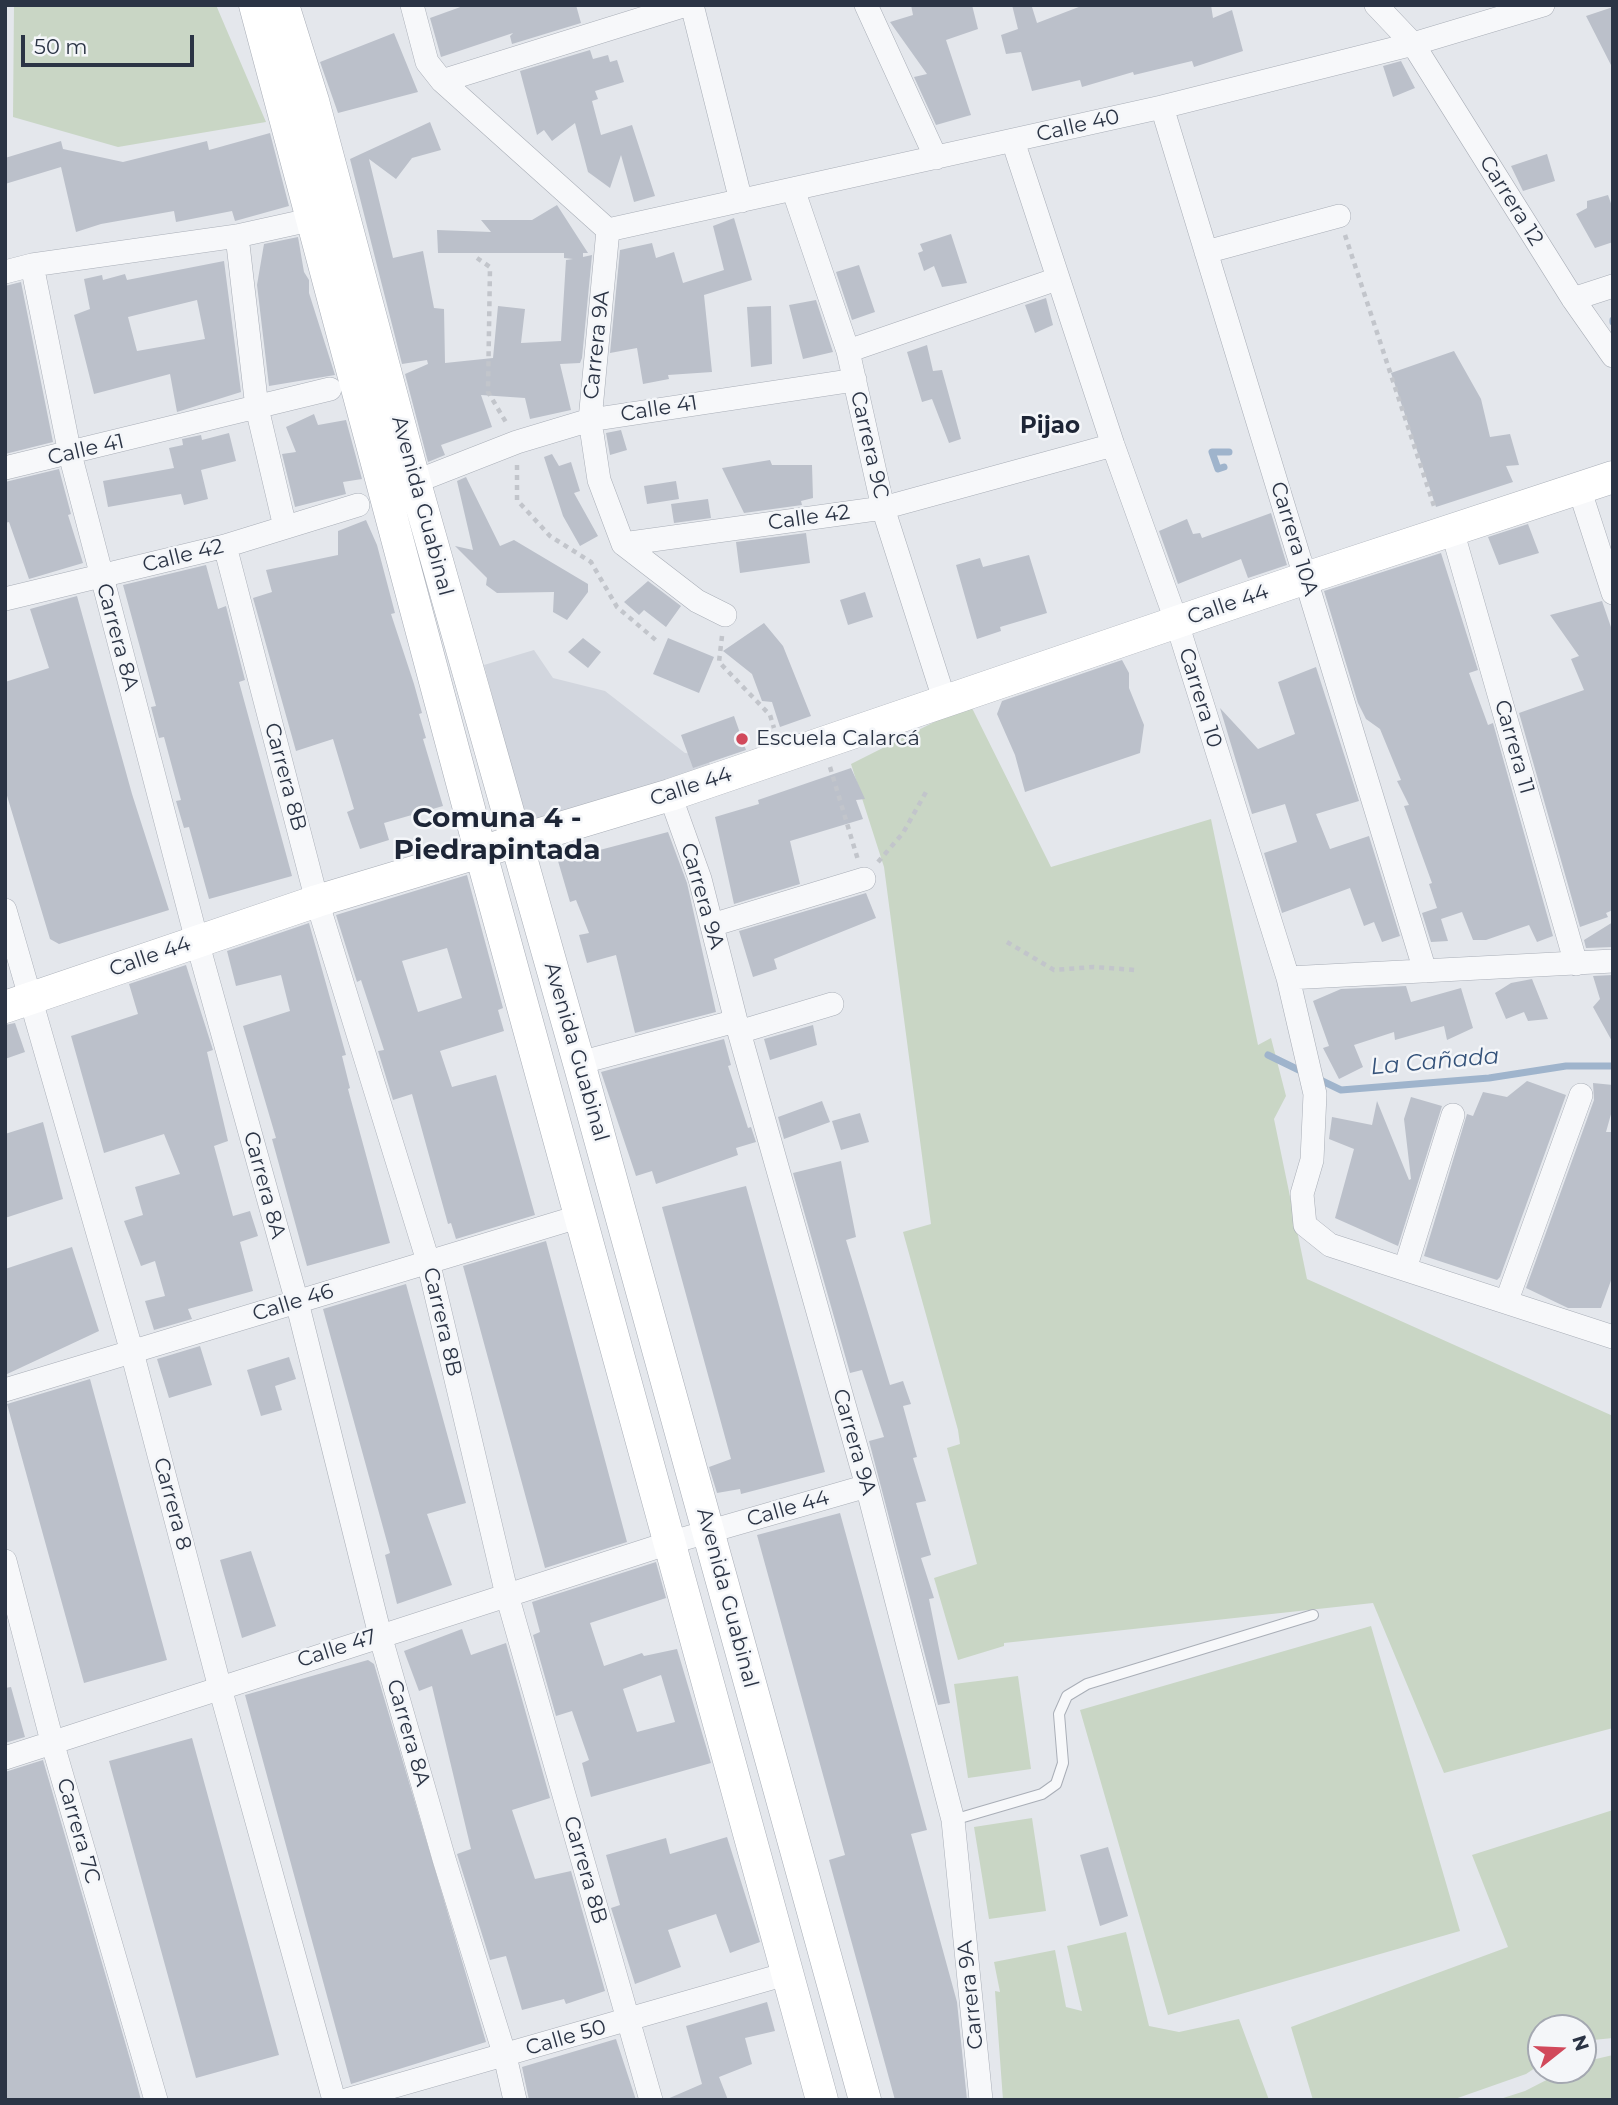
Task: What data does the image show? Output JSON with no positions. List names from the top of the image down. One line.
{"streets":{"main road":["Avenida Guabinal","Calle 44"],"street":["Calle 40","Carrera 12","Carrera 9A","Calle 41","Carrera 9C","Calle 42","Carrera 10A","Carrera 8A","Carrera 10","Carrera 11","Carrera 8B","Calle 46","Carrera 8","Calle 47","Carrera 7C","Calle 50"]},"crossings":[["Calle 40","Carrera 12"],["Calle 40","Carrera 9A"],["Calle 40","Carrera 9C"],["Calle 40","Carrera 10A"],["Calle 40","Carrera 10"],["Carrera 9A","Calle 41"],["Carrera 9A","Calle 42"],["Carrera 9A","Calle 44"],["Calle 41","Carrera 9C"],["Calle 41","Carrera 8A"],["Carrera 9C","Calle 42"],["Carrera 9C","Calle 44"],["Avenida Guabinal","Calle 44"],["Avenida Guabinal","Calle 46"],["Avenida Guabinal","Calle 47"],["Avenida Guabinal","Calle 50"],["Calle 42","Carrera 8A"],["Calle 42","Carrera 10"],["Calle 42","Carrera 8B"],["Carrera 10A","Calle 44"],["Calle 44","Carrera 8A"],["Calle 44","Carrera 10"],["Calle 44","Carrera 11"],["Calle 44","Carrera 8B"],["Calle 44","Carrera 8"],["Calle 44","Calle 47"],["Carrera 8A","Calle 46"],["Carrera 8A","Calle 47"],["Carrera 8A","Calle 50"],["Carrera 8B","Calle 46"],["Carrera 8B","Calle 47"],["Carrera 8B","Calle 50"],["Calle 46","Carrera 8"],["Carrera 8","Calle 47"],["Calle 47","Carrera 7C"]],"districts":["Pijao","Comuna 4 - Piedrapintada"],"water":["La Cañada"],"places":["Escuela Calarcá"],"scale_bar":"50 m","north":"right"}
